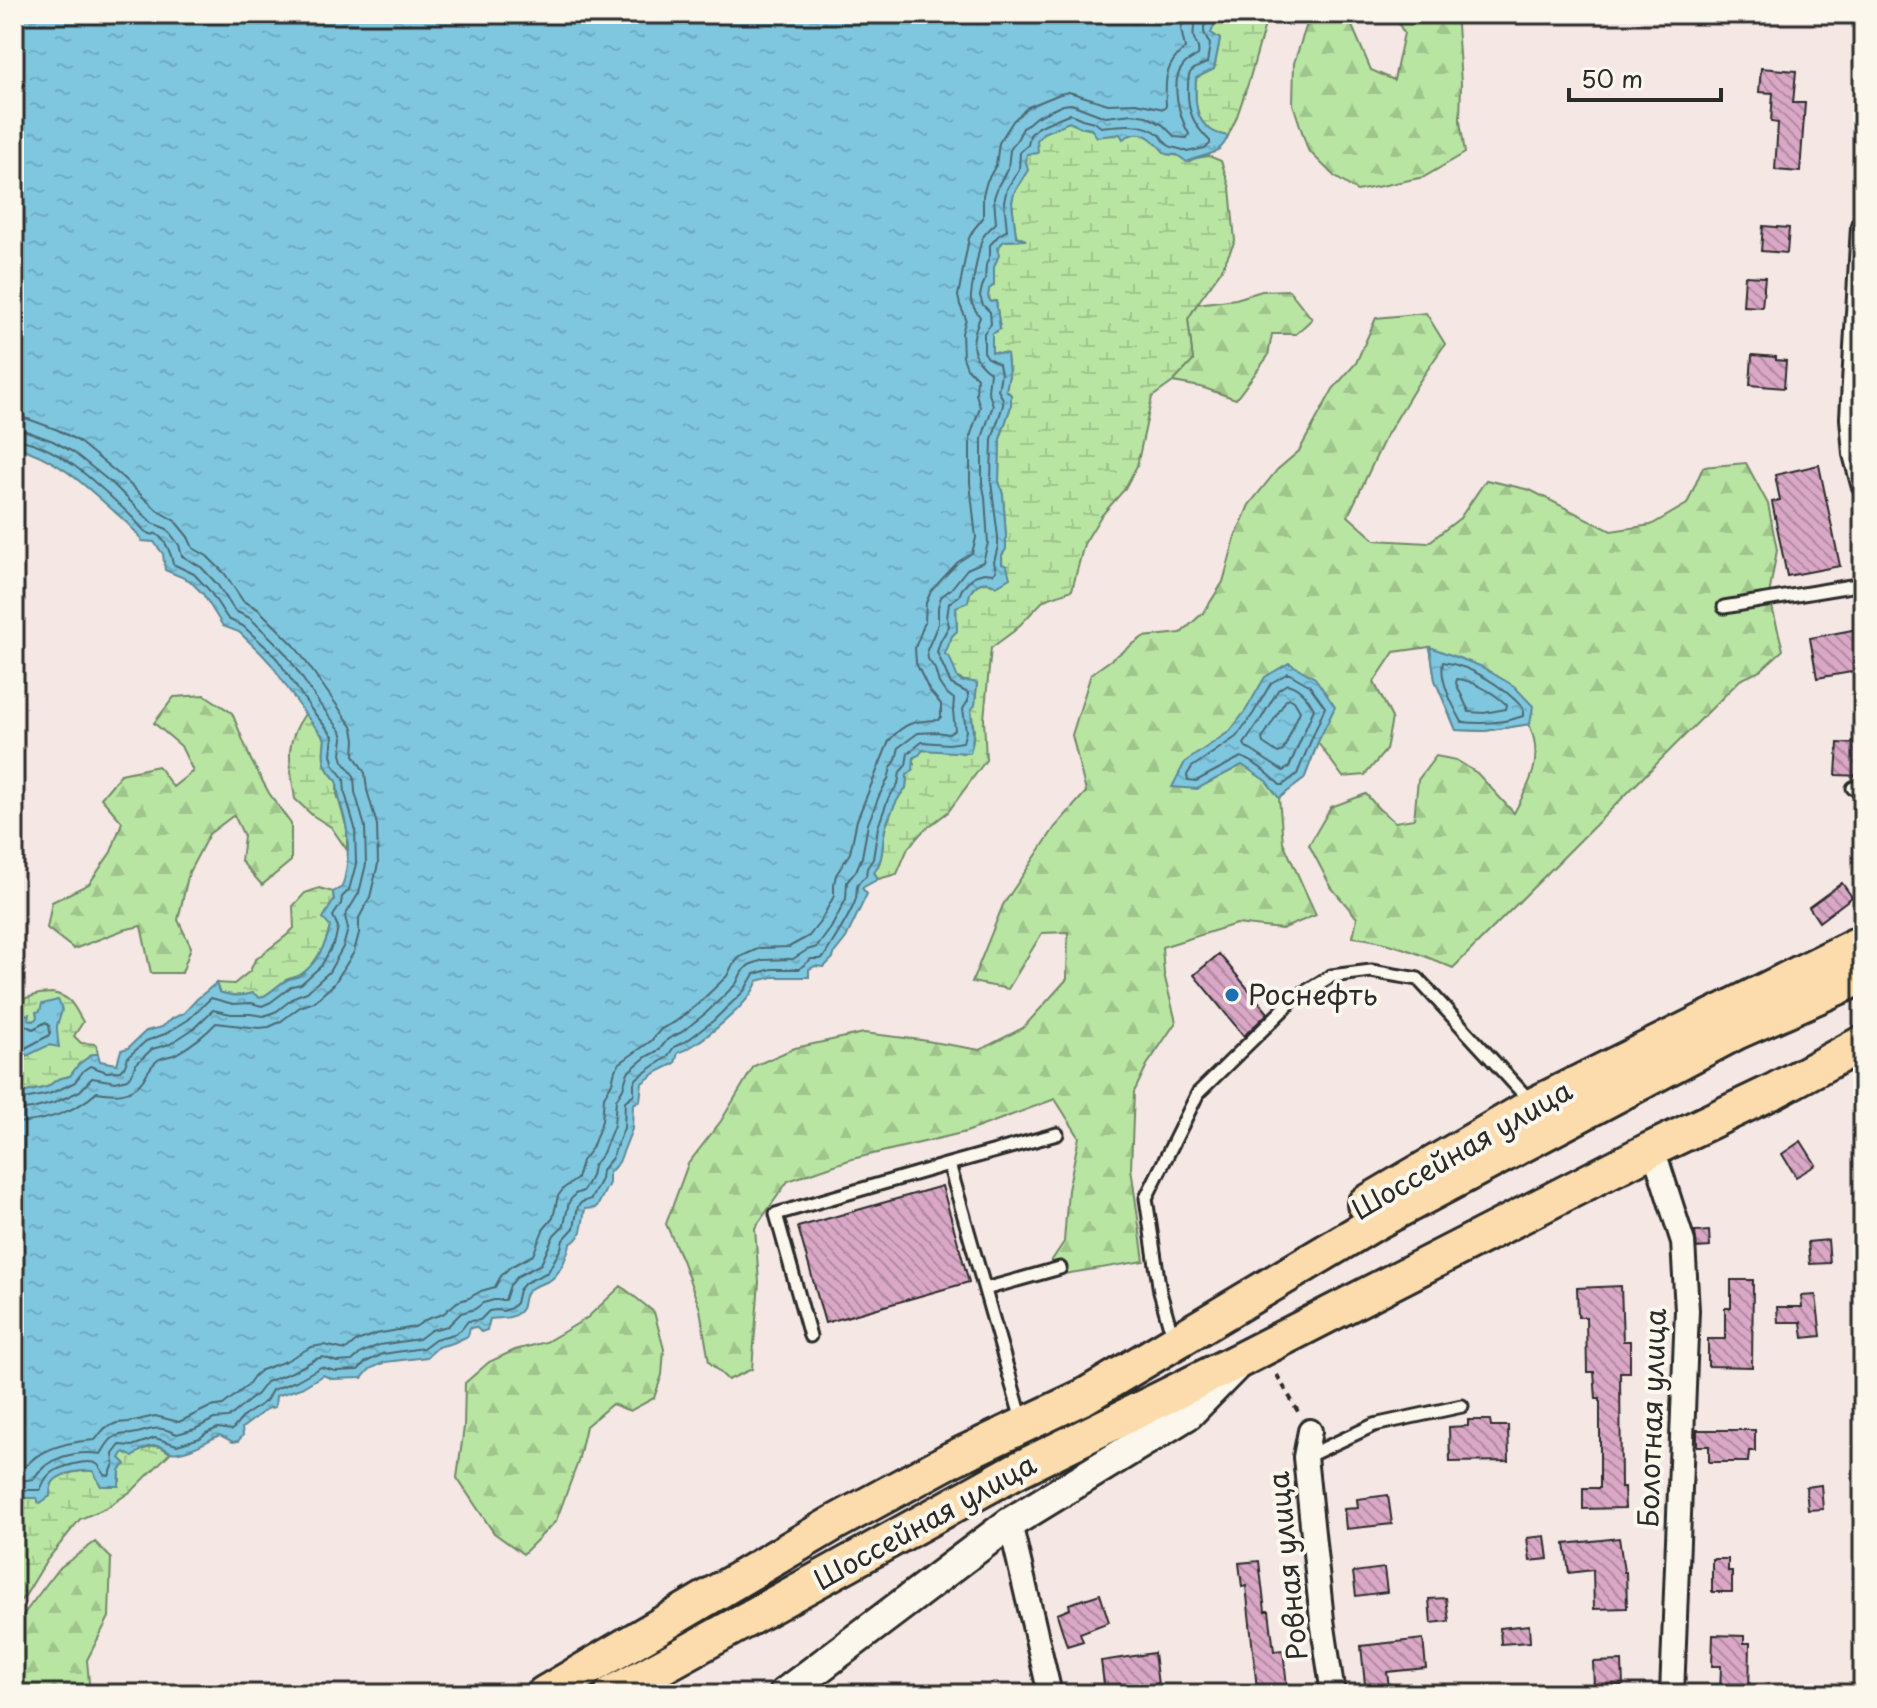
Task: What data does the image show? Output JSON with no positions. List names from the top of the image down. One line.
{"streets":{"main road":["Шоссейная улица"],"street":["Болотная улица","Ровная улица"]},"crossings":[["Шоссейная улица","Болотная улица"]],"places":["Роснефть"],"scale_bar":"50 m"}
